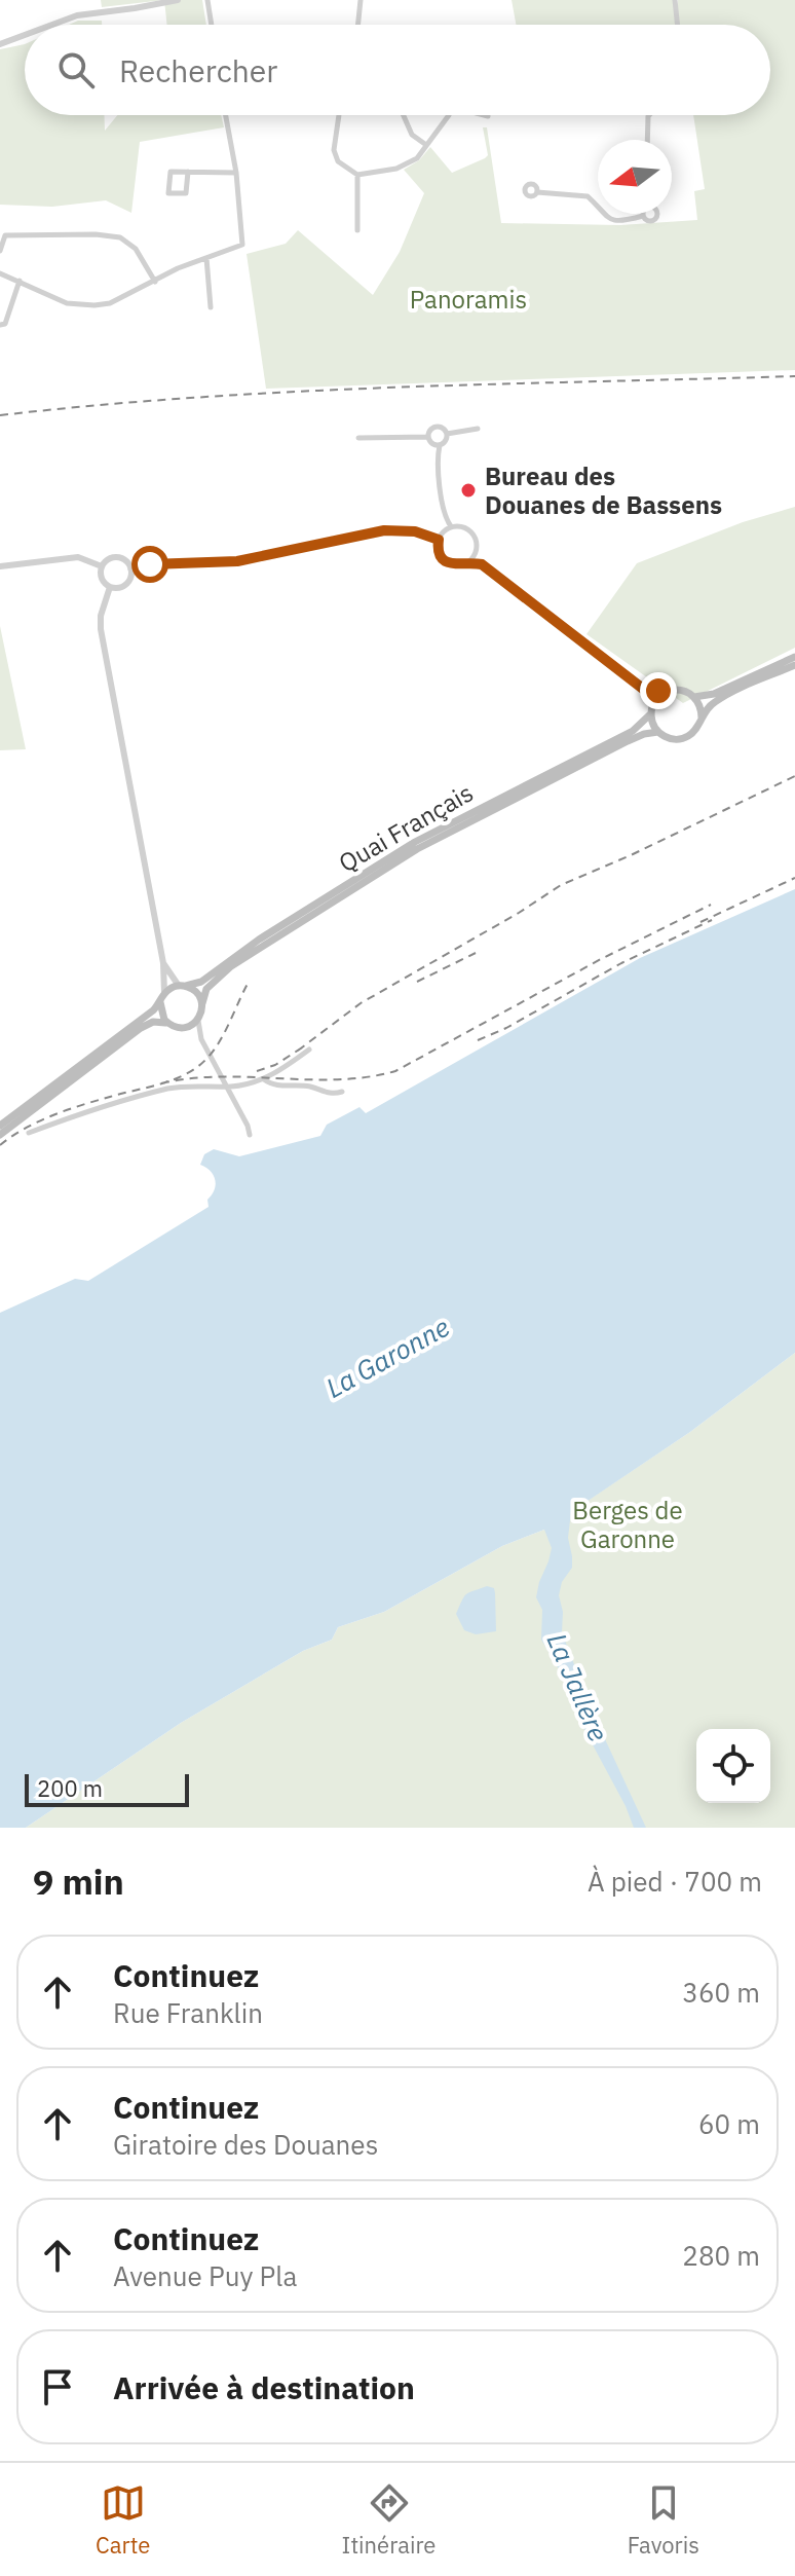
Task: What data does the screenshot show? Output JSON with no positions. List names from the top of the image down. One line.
{"streets":{"main road":["Quai Français"]},"water":["La Garonne","La Jallère"],"parks":["Panoramis","Berges de Garonne"],"places":["Bureau des Douanes de Bassens"],"scale_bar":"200 m","north":"left","page":{"search":"Rechercher","scale":"200 m","heading":["9 min","À pied · 700 m"],"list":[["Continuez","Rue Franklin","360 m"],["Continuez","Giratoire des Douanes","60 m"],["Continuez","Avenue Puy Pla","280 m"],"Arrivée à destination"],"nav":["Carte","Itinéraire","Favoris"]}}
